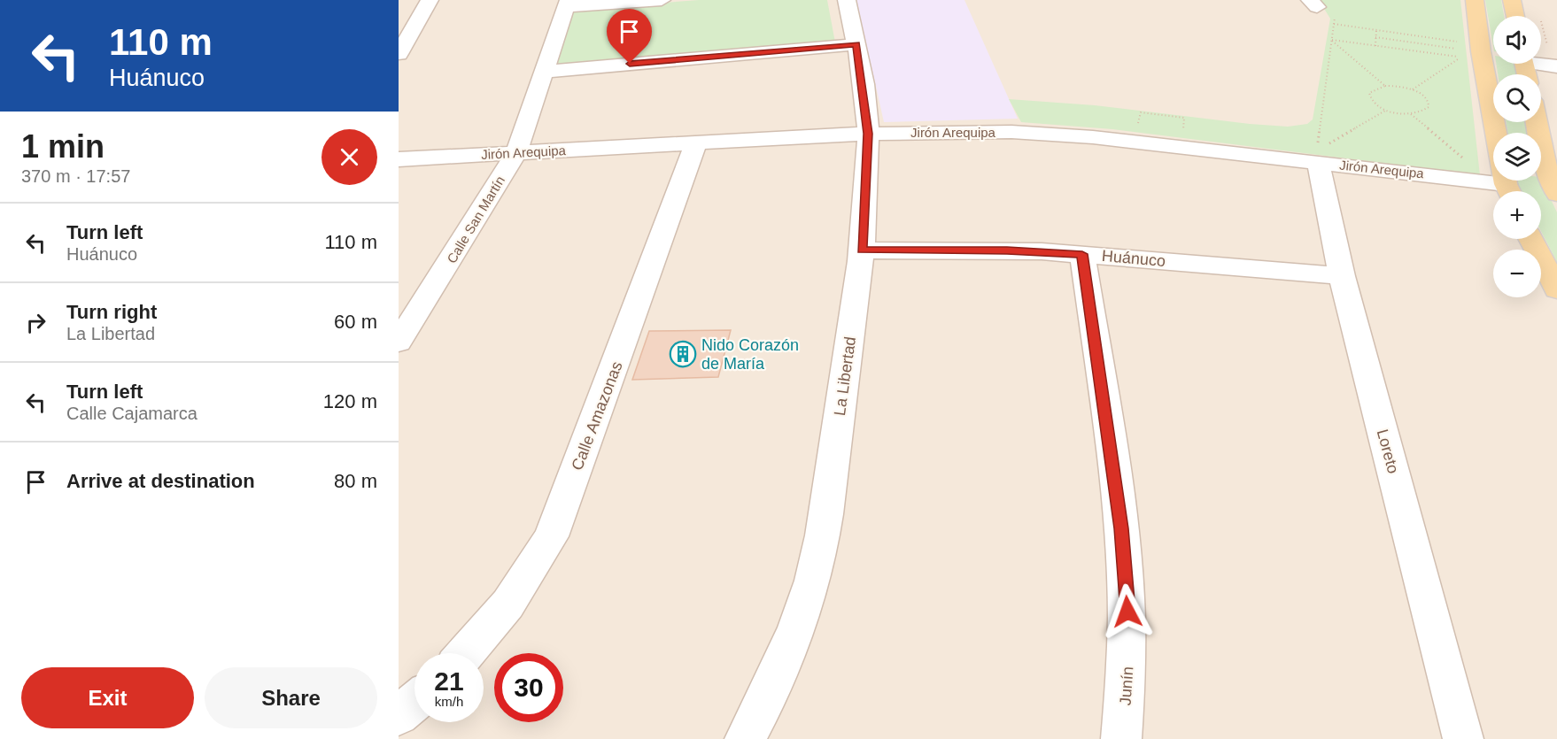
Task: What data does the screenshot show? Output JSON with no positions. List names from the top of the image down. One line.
{"streets":{"street":["Jirón Arequipa","Calle San Martín","Huánuco","La Libertad","Calle Amazonas","Loreto","Junín"]},"crossings":[["Jirón Arequipa","Calle San Martín"],["Jirón Arequipa","La Libertad"],["Jirón Arequipa","Calle Amazonas"],["Jirón Arequipa","Loreto"],["Huánuco","La Libertad"],["Huánuco","Loreto"],["Huánuco","Junín"]],"places":{"building":["Nido Corazón de María"]},"page":{"turn":["110 m","Huánuco"],"map_buttons":["+","−"],"heading":["1 min","370 m · 17:57"],"list":[{"name":"Turn left","note":"Huánuco","value":"110 m"},{"name":"Turn right","note":"La Libertad","value":"60 m"},{"name":"Turn left","note":"Calle Cajamarca","value":"120 m"},{"name":"Arrive at destination","value":"80 m"}],"speed":"21 km/h","limit":"30","buttons":["Exit","Share"]}}
